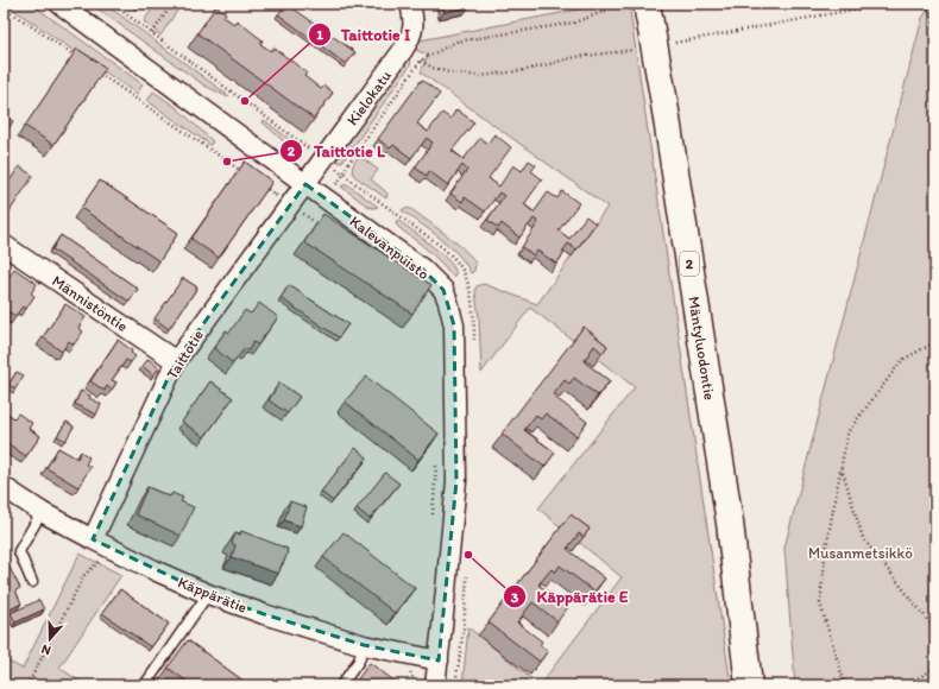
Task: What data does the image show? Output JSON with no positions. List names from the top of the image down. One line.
{"streets":{"highway":["2","Mäntyluodontie"],"street":["Kielokatu","Kalevanpuisto","Männistöntie","Taittotie","Käppärätie"]},"crossings":[["Kielokatu","Kalevanpuisto"],["Kielokatu","Taittotie"],["Kalevanpuisto","Taittotie"],["Kalevanpuisto","Käppärätie"],["Männistöntie","Taittotie"],["Taittotie","Käppärätie"]],"parks":["Musanmetsikkö"],"places":["Taittotie I","Taittotie L","Käppärätie E"],"north":"bottom"}
